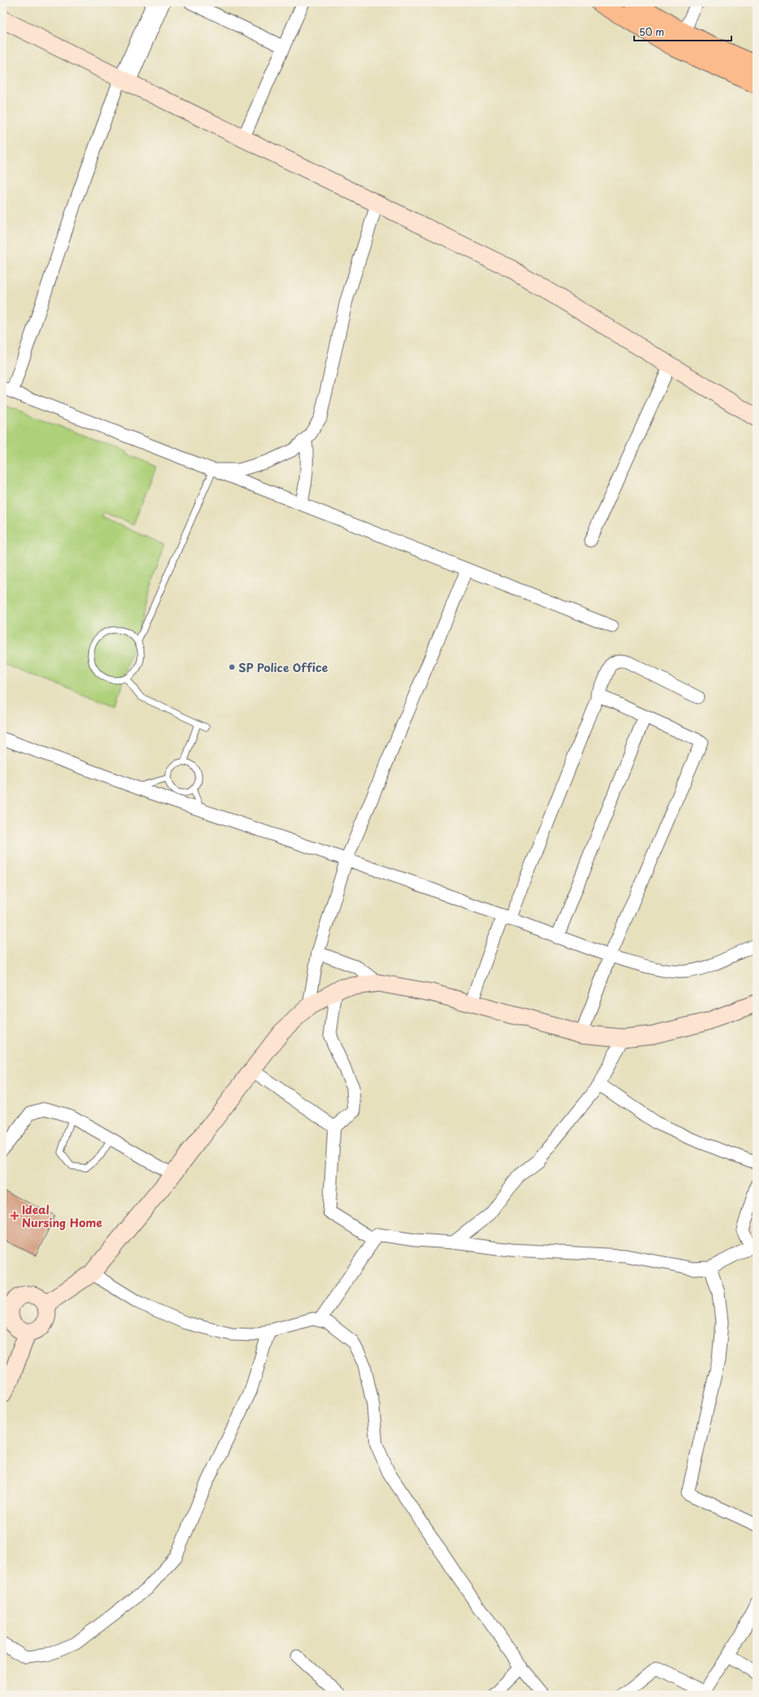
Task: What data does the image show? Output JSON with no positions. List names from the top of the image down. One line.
{"places":{"other":["SP Police Office"],"health":["Ideal Nursing Home"]},"scale_bar":"50 m"}
